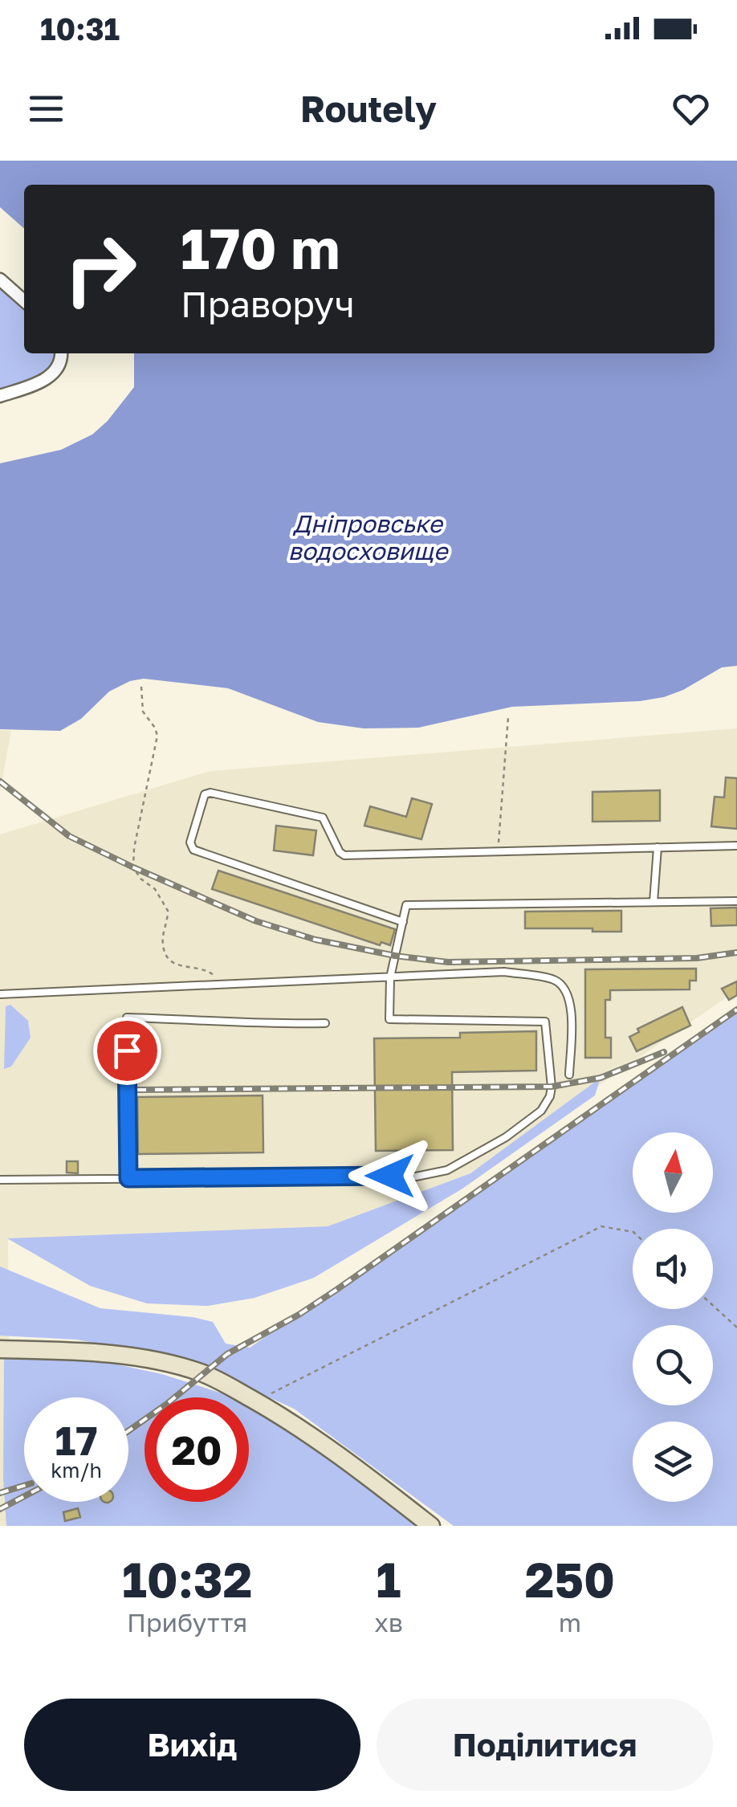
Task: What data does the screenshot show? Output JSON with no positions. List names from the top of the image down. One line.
{"water":["Дніпровське водосховище"],"north":"top","page":{"status":"10:31","header":"Routely","turn":["170 m","Праворуч"],"speed":"17 km/h","limit":"20","eta":["10:32","Прибуття","1","хв","250","m"],"buttons":["Вихід","Поділитися"]}}
